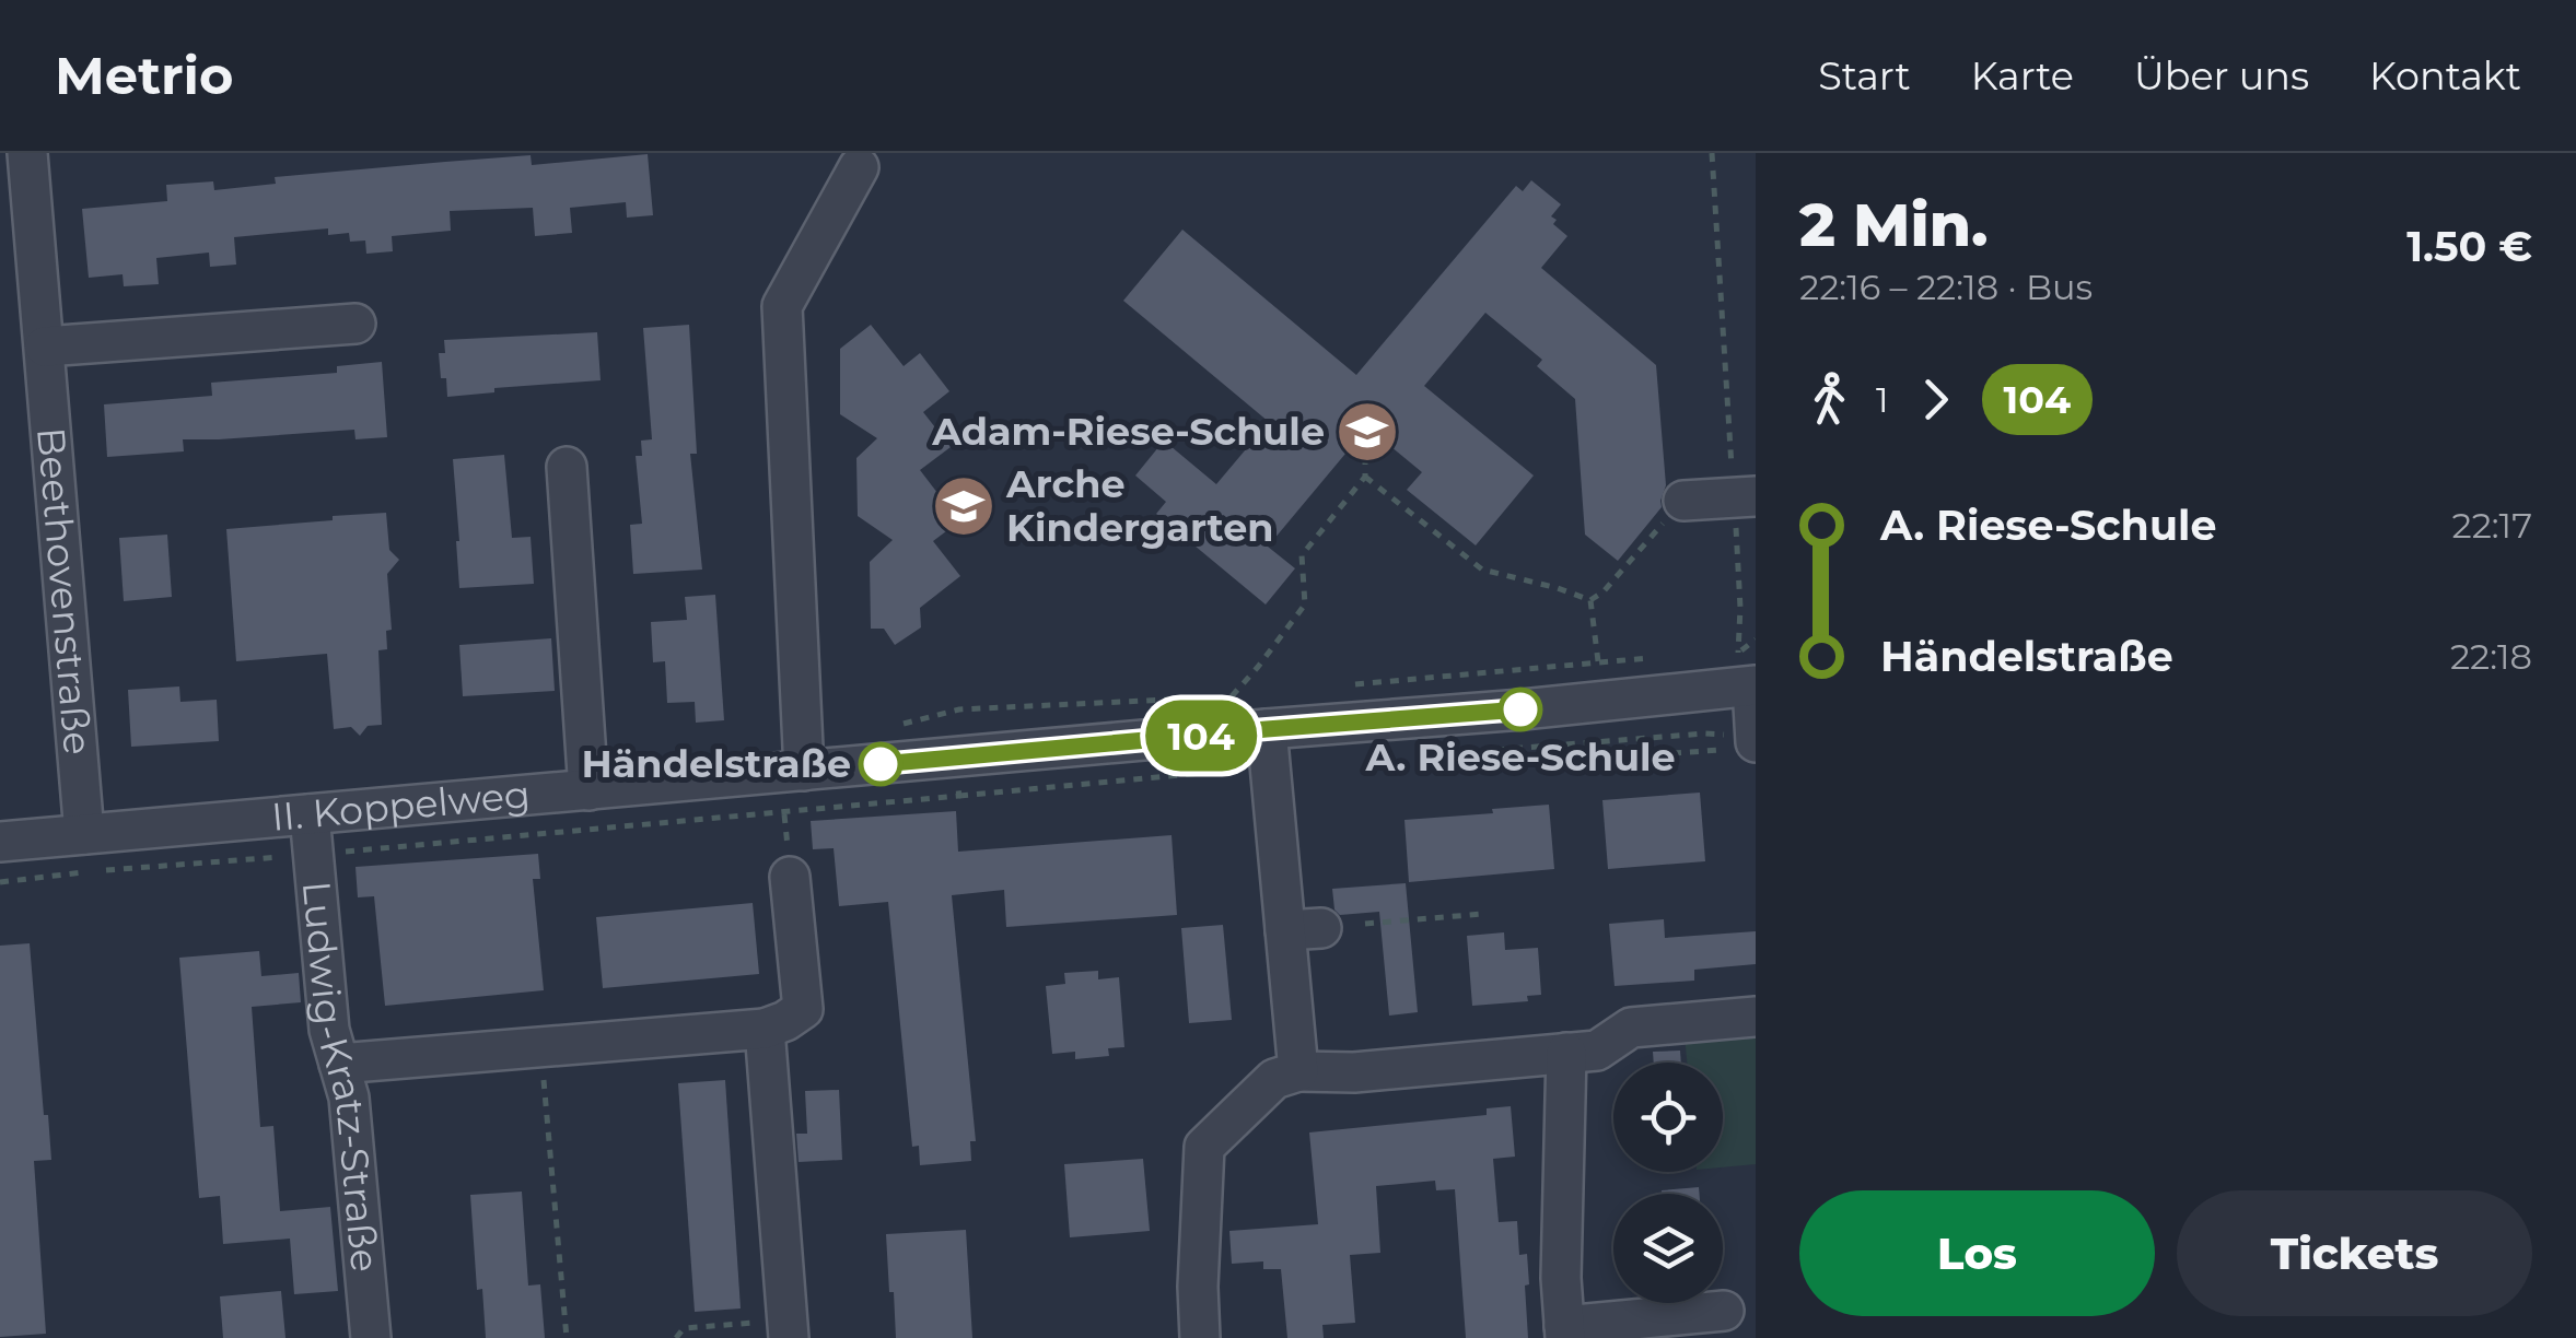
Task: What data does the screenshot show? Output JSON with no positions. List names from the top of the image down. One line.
{"streets":{"street":["Beethovenstraße","II. Koppelweg","Ludwig-Kratz-Straße"]},"crossings":[["Beethovenstraße","II. Koppelweg"],["II. Koppelweg","Ludwig-Kratz-Straße"]],"places":{"school or university":["Adam-Riese-Schule","Arche Kindergarten"],"other":["A. Riese-Schule","Händelstraße"]},"lines":["bus line 104"],"page":{"header":"Metrio","nav":["Start","Karte","Über uns","Kontakt"],"on_map":"104","heading":["2 Min.","22:16 – 22:18 · Bus","1.50 €"],"legs":["1","104"],"list":[{"name":"A. Riese-Schule","value":"22:17"},{"name":"Händelstraße","value":"22:18"}],"buttons":["Los","Tickets"]}}
